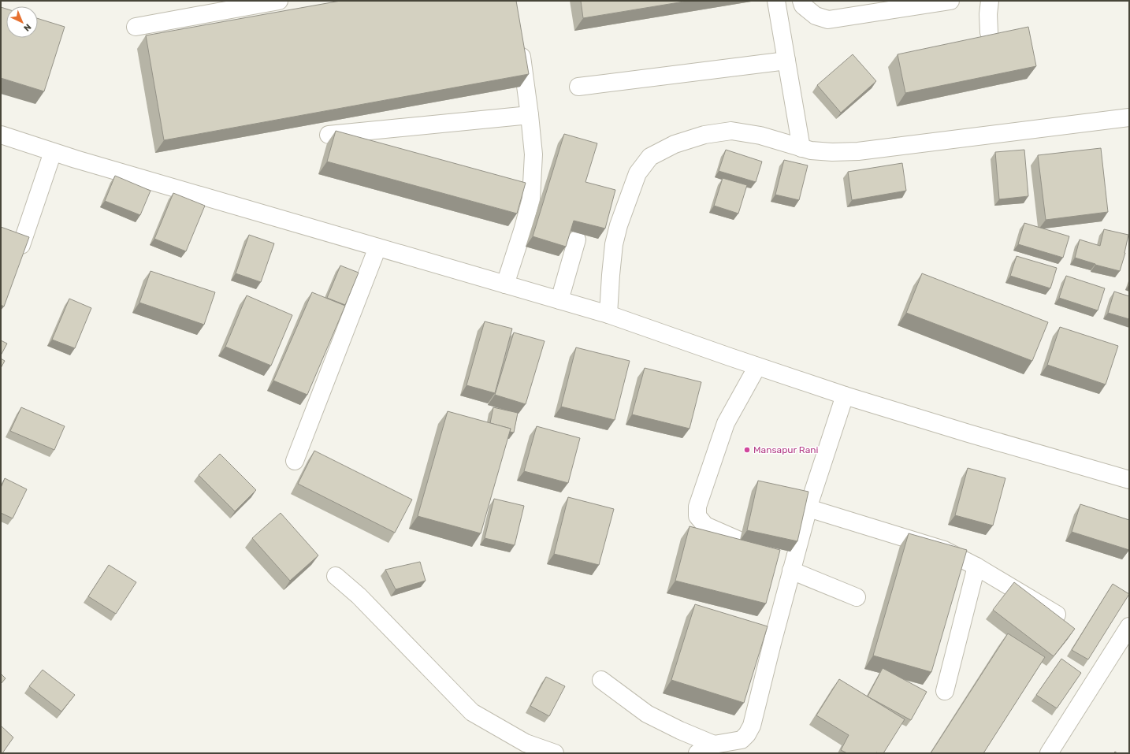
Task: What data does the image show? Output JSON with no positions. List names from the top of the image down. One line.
{"places":["Mansapur Rani"],"north":"bottom right"}
